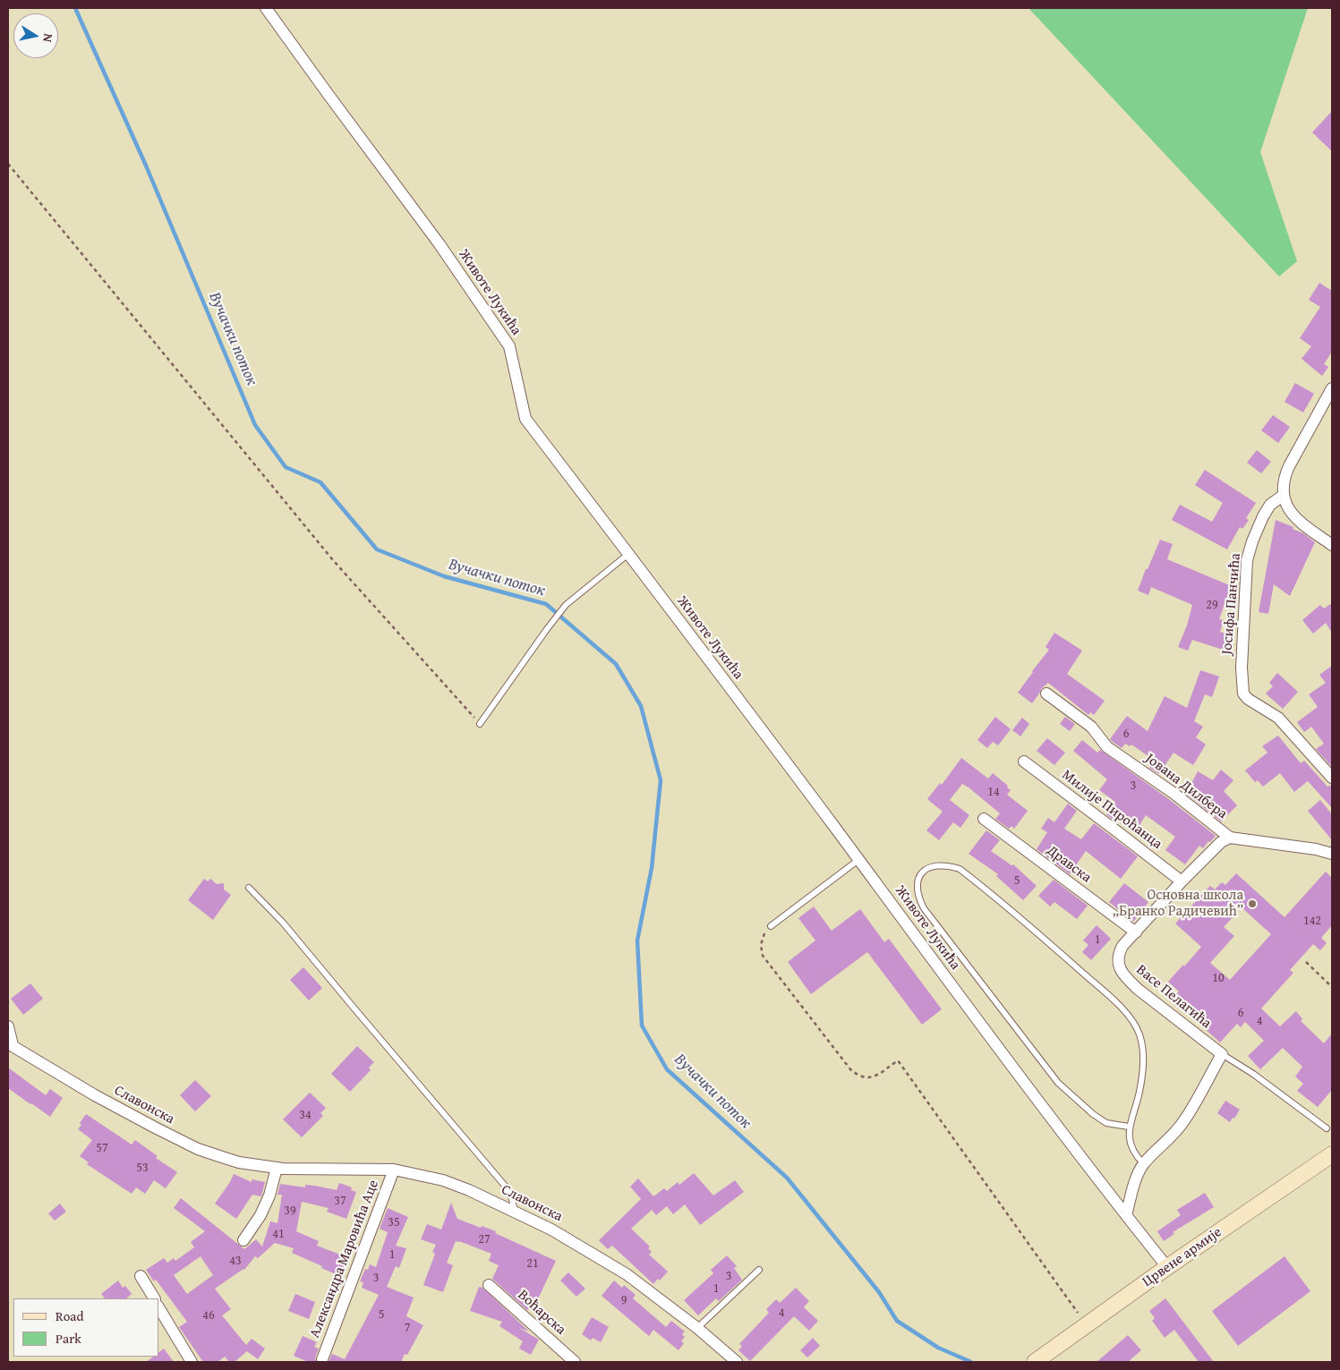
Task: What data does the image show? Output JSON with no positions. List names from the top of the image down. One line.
{"streets":{"main road":["Црвене армије"],"street":["Животе Лукића","Јосифа Панчића","Јована Дилбера","Милије Пироћанца","Дравска","Васе Пелагића","Славонска","Александра Маровића Аце","Воћарска"]},"crossings":[["Животе Лукића","Црвене армије"],["Јована Дилбера","Васе Пелагића"],["Милије Пироћанца","Васе Пелагића"],["Дравска","Васе Пелагића"],["Славонска","Александра Маровића Аце"]],"water":["Вучачки поток"],"places":["Основна школа „Бранко Радичевић”"],"house_numbers":["29","6","3","14","5","142","1","10","6","4","34","57","53","37","39","35","41","27","1","43","21","3","3","1","9","4","5","46","7"],"legend":["Road","Park"],"north":"right"}
